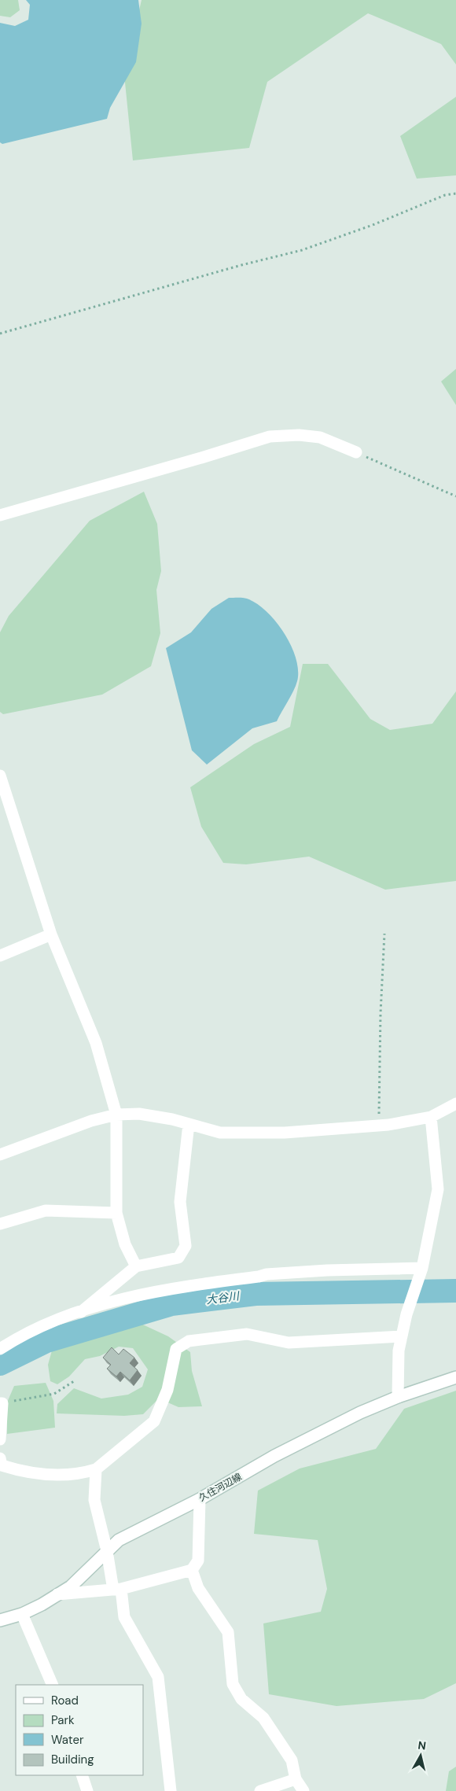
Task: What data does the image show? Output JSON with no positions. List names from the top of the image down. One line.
{"streets":{"street":["久住河辺線"]},"water":["大谷川"],"legend":["Road","Park","Water","Building"],"north":"top"}
